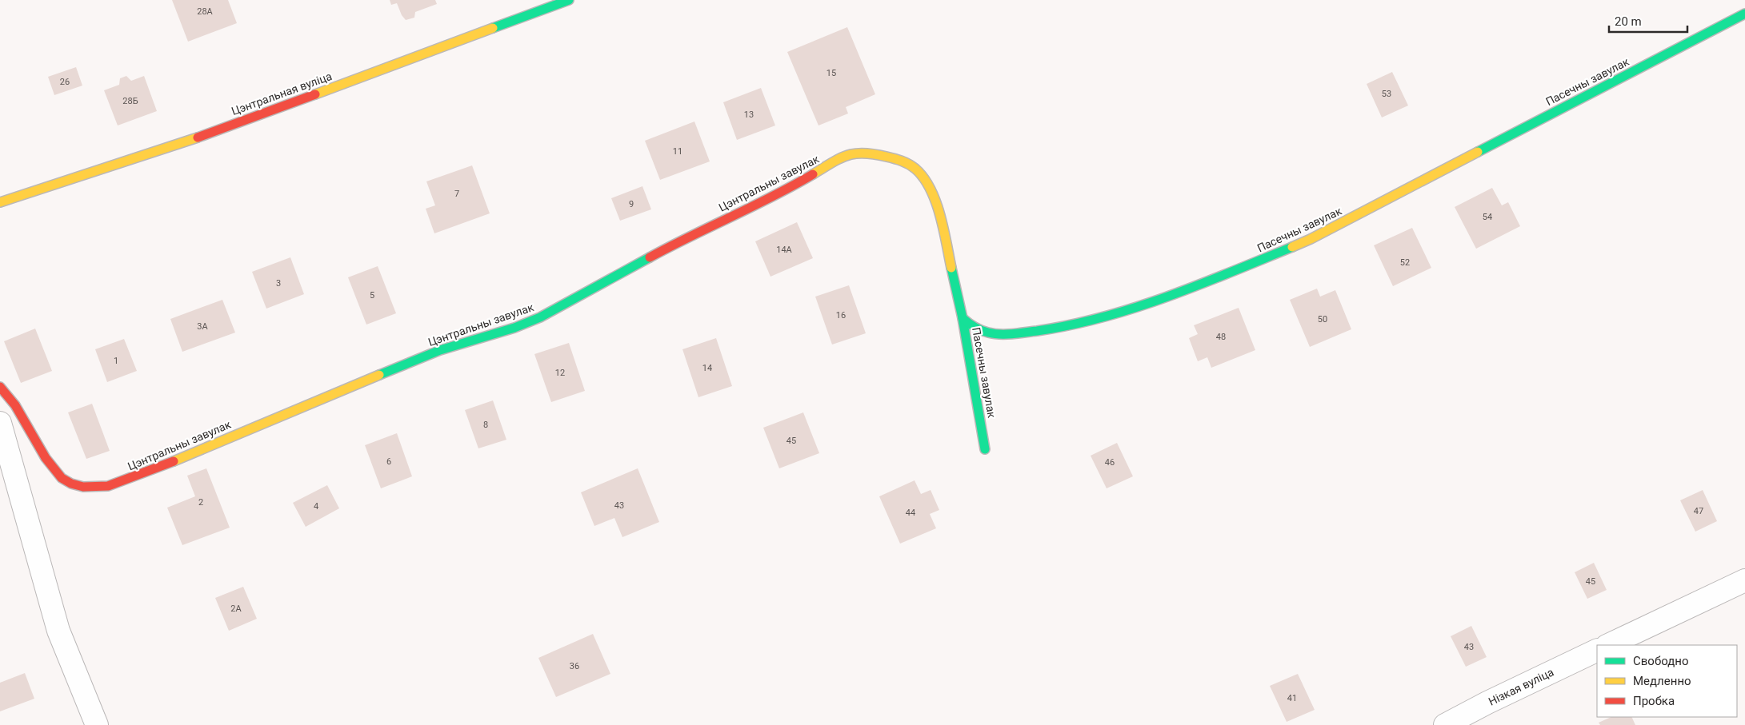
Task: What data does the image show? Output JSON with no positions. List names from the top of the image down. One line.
{"streets":{"street":["Пасечны завулак","Цэнтральная вуліца","Цэнтральны завулак","Нізкая вуліца"]},"crossings":[["Пасечны завулак","Цэнтральны завулак"]],"house_numbers":["28А","15","26","53","28Б","13","11","7","9","54","14А","52","3","5","16","50","3А","48","1","14","12","8","45","6","46","2","43","4","47","44","45","2А","43","36","41"],"legend":["Свободно","Медленно","Пробка"],"scale_bar":"20 m"}
